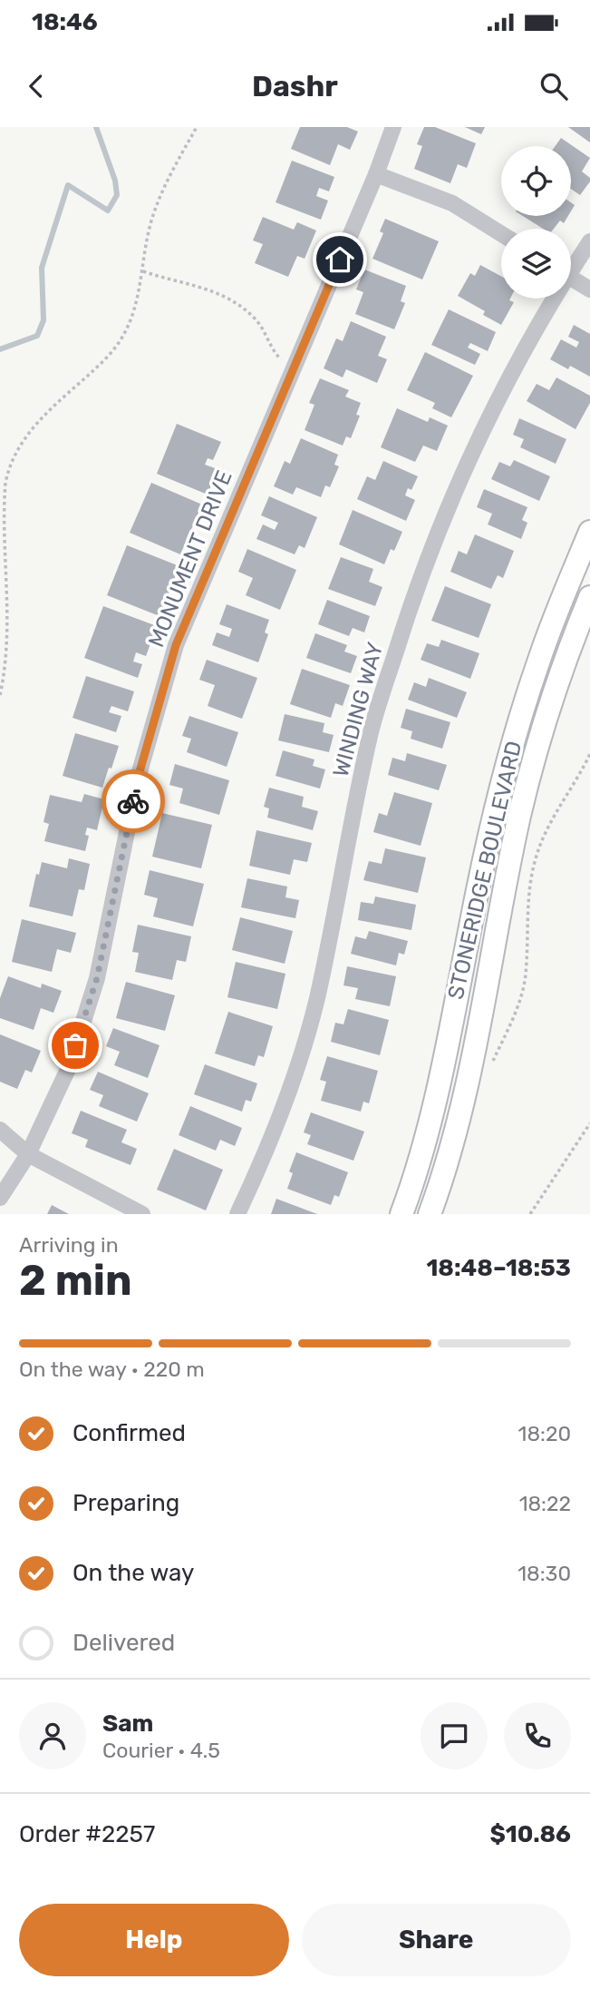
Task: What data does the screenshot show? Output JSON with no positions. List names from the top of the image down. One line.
{"streets":{"street":["MONUMENT DRIVE","WINDING WAY","STONERIDGE BOULEVARD"]},"page":{"status":"18:46","header":"Dashr","heading":["2 min","Arriving in","18:48–18:53"],"panel":["Sam","Courier · 4.5","Order #2257","$10.86"],"bar":"On the way · 220 m","list":[["Confirmed","18:20"],["Preparing","18:22"],["On the way","18:30"],"Delivered"],"buttons":["Help","Share"]}}
